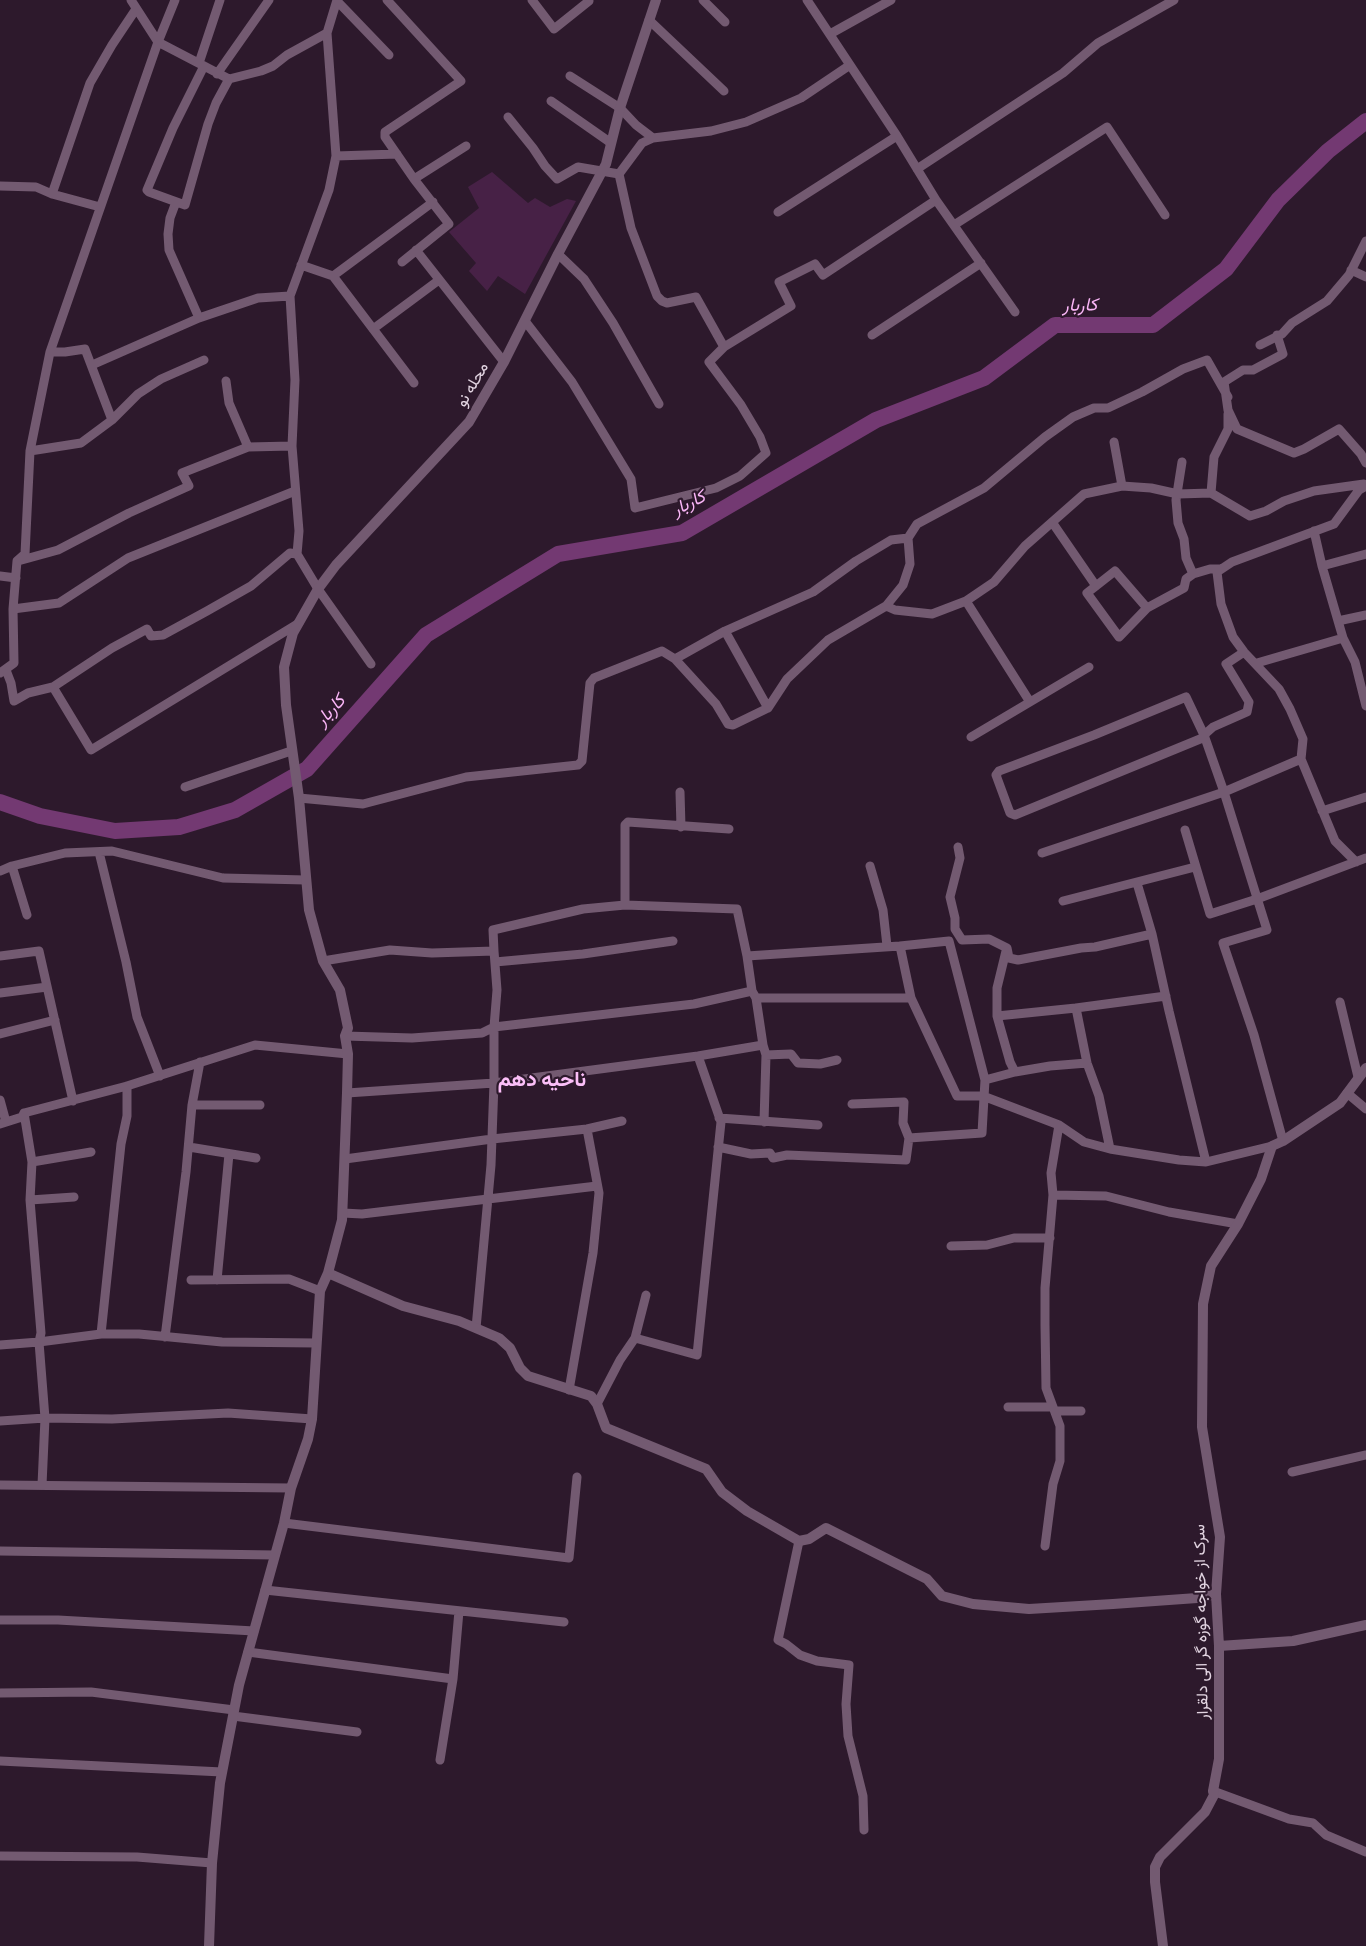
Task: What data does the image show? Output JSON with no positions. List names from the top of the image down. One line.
{"streets":{"street":["محله نو","سرک از خواجه گوزه گر الی دلقرار"]},"districts":["ناحیه دهم"],"water":["کاربار"]}
